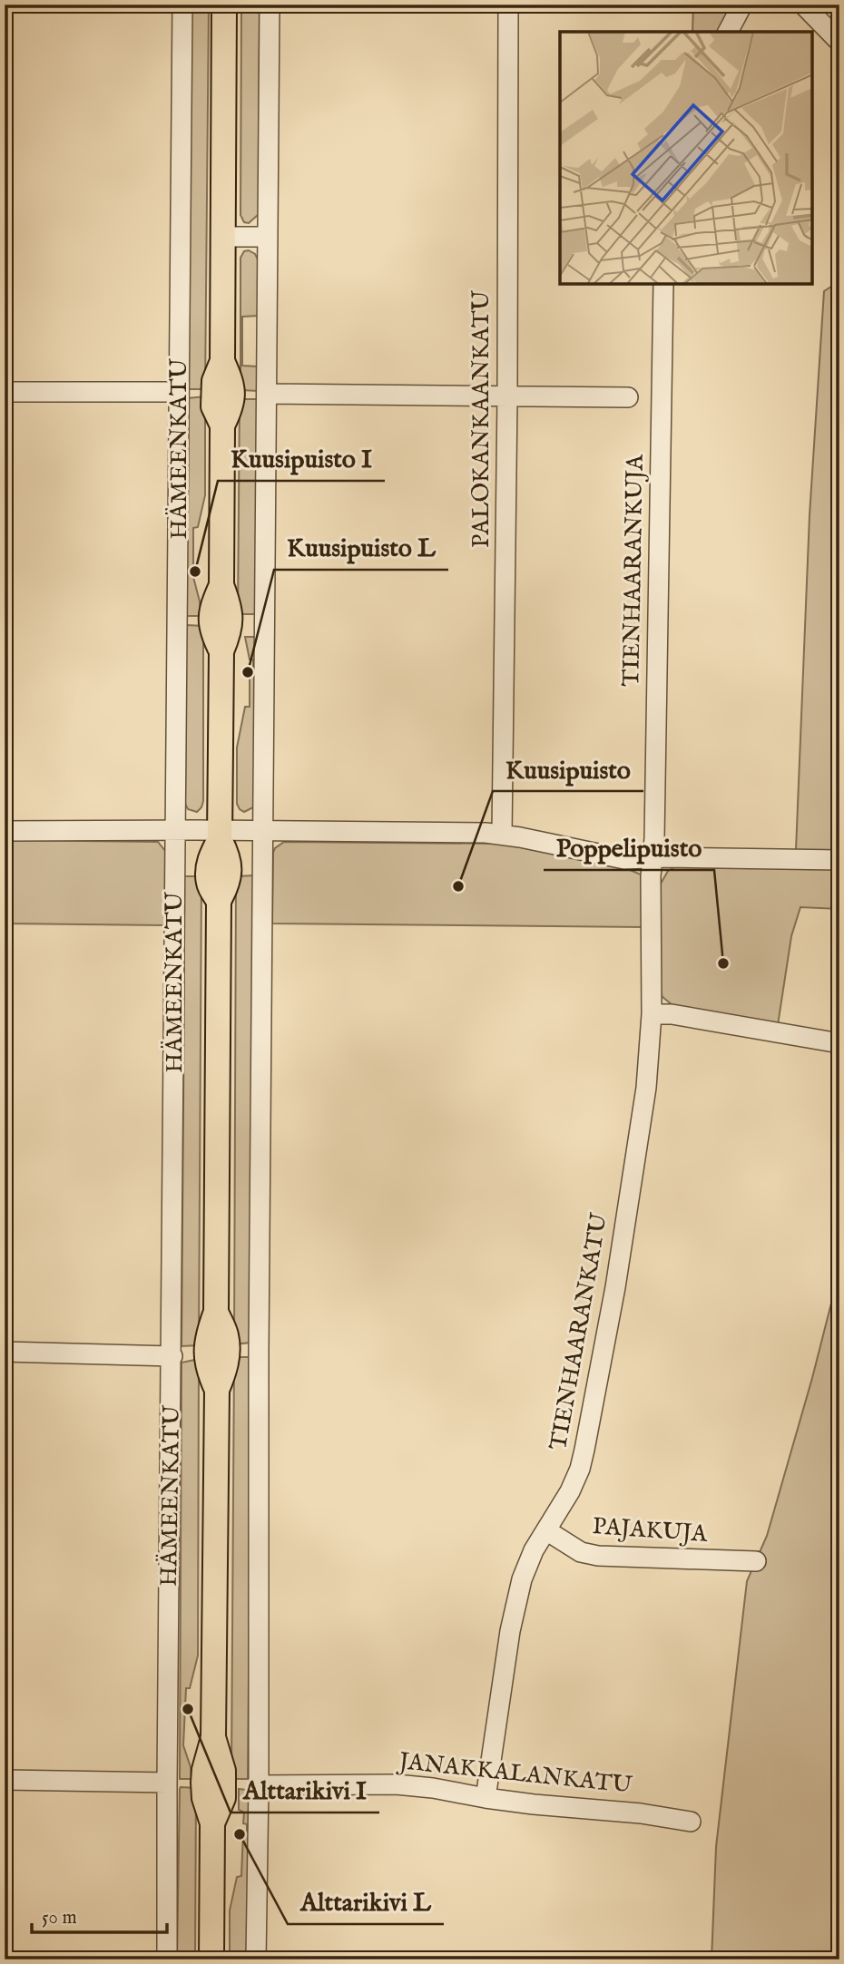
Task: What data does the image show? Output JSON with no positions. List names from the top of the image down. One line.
{"streets":{"main road":["HÄMEENKATU"],"street":["PALOKANKAANKATU","TIENHAARANKUJA","TIENHAARANKATU","PAJAKUJA","JANAKKALANKATU"]},"crossings":[["TIENHAARANKUJA","TIENHAARANKATU"],["TIENHAARANKATU","PAJAKUJA"],["TIENHAARANKATU","JANAKKALANKATU"]],"places":["Kuusipuisto I","Kuusipuisto L","Kuusipuisto","Poppelipuisto","Alttarikivi I","Alttarikivi L"],"scale_bar":"50 m"}
